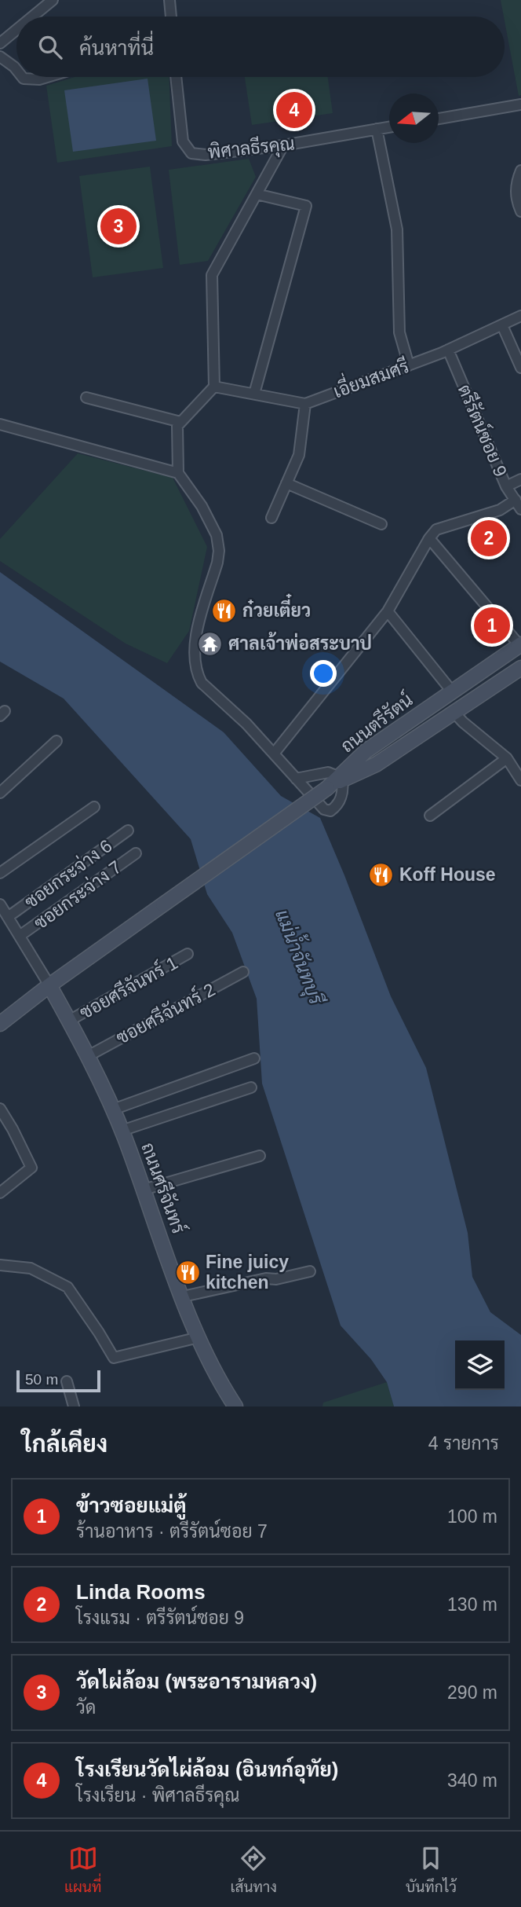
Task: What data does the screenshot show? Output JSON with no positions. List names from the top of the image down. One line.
{"streets":{"main road":["ถนนตรีรัตน์","ถนนศรีจันทร์"],"street":["พิศาลธีรคุณ","เอี่ยมสมศรี","ตรีรัตน์ซอย 9","ซอยกระจ่าง 6","ซอยกระจ่าง 7","ซอยศรีจันทร์ 1","ซอยศรีจันทร์ 2"]},"crossings":[["เอี่ยมสมศรี","ตรีรัตน์ซอย 9"],["ถนนตรีรัตน์","ถนนศรีจันทร์"],["ซอยศรีจันทร์ 1","ถนนศรีจันทร์"],["ซอยศรีจันทร์ 2","ถนนศรีจันทร์"]],"water":["แม่น้ำจันทบุรี"],"places":{"restaurant":["ก๋วยเตี๋ยว","Koff House","Fine juicy kitchen"],"temple":["ศาลเจ้าพ่อสระบาป"]},"scale_bar":"50 m","north":"left","page":{"search":"ค้นหาที่นี่","pins":["4","3","2","1"],"scale":"50 m","heading":["ใกล้เคียง","4 รายการ"],"list":[{"mark":"1","name":"ข้าวซอยแม่ตู้","note":"ร้านอาหาร · ตรีรัตน์ซอย 7","value":"100 m"},{"mark":"2","name":"Linda Rooms","note":"โรงแรม · ตรีรัตน์ซอย 9","value":"130 m"},{"mark":"3","name":"วัดไผ่ล้อม (พระอารามหลวง)","note":"วัด","value":"290 m"},{"mark":"4","name":"โรงเรียนวัดไผ่ล้อม (อินทก์อุทัย)","note":"โรงเรียน · พิศาลธีรคุณ","value":"340 m"}],"nav":["แผนที่","เส้นทาง","บันทึกไว้"]}}
